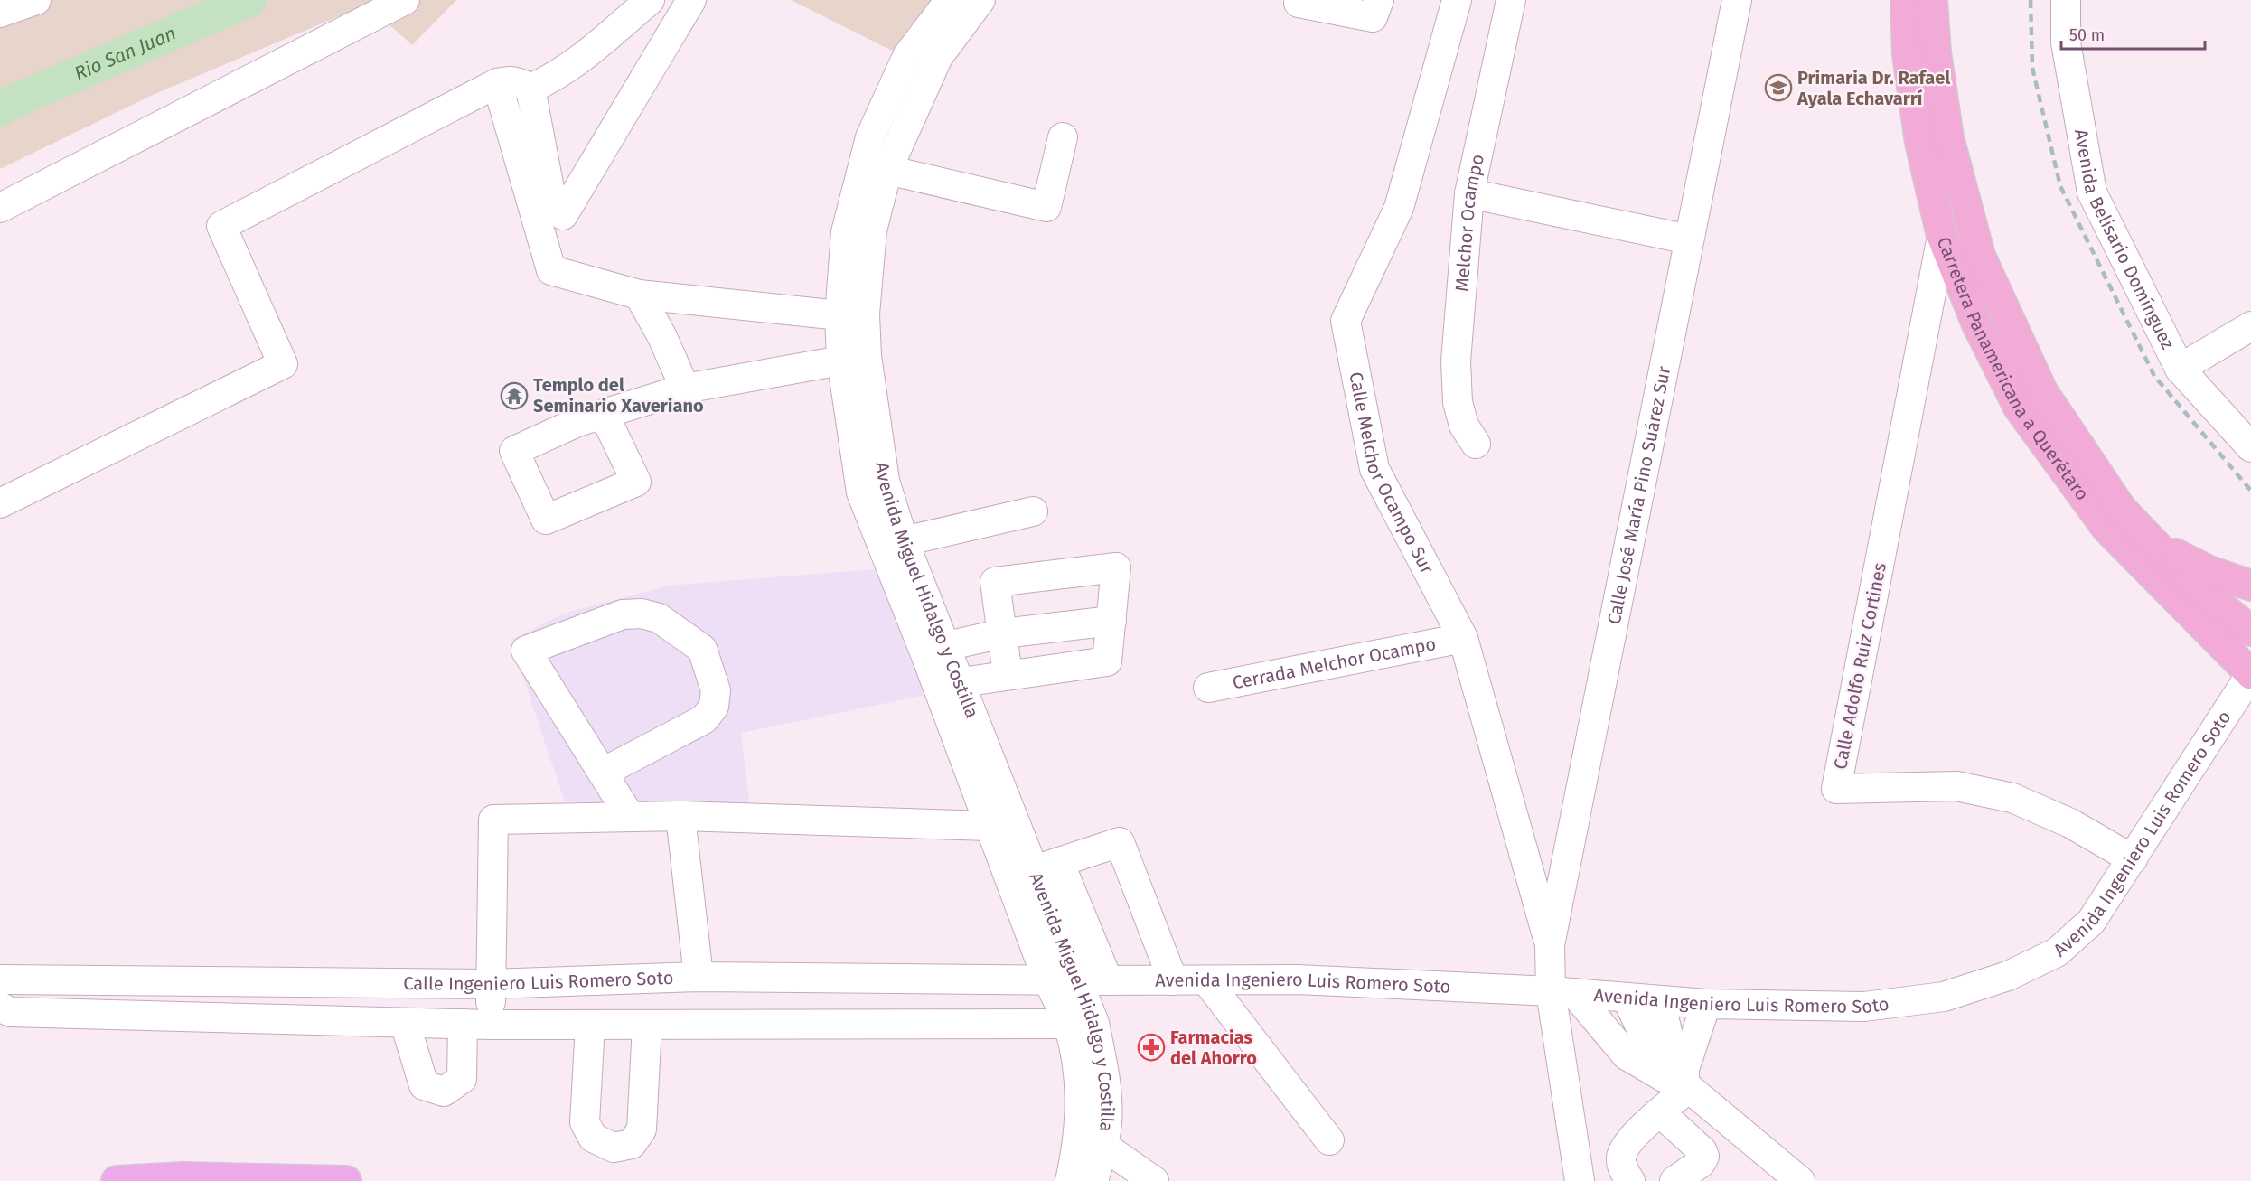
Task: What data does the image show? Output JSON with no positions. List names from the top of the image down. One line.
{"streets":{"main road":["Carretera Panamericana a Querétaro"],"street":["Melchor Ocampo","Avenida Belisario Domínguez","Calle Melchor Ocampo Sur","Calle José María Pino Suárez Sur","Avenida Miguel Hidalgo y Costilla","Cerrada Melchor Ocampo","Calle Adolfo Ruiz Cortines","Avenida Ingeniero Luis Romero Soto","Calle Ingeniero Luis Romero Soto"]},"crossings":[["Carretera Panamericana a Querétaro","Calle Adolfo Ruiz Cortines"],["Carretera Panamericana a Querétaro","Avenida Ingeniero Luis Romero Soto"],["Calle Melchor Ocampo Sur","Calle José María Pino Suárez Sur"],["Calle Melchor Ocampo Sur","Cerrada Melchor Ocampo"],["Calle José María Pino Suárez Sur","Avenida Ingeniero Luis Romero Soto"],["Avenida Miguel Hidalgo y Costilla","Avenida Ingeniero Luis Romero Soto"],["Avenida Miguel Hidalgo y Costilla","Calle Ingeniero Luis Romero Soto"],["Calle Adolfo Ruiz Cortines","Avenida Ingeniero Luis Romero Soto"],["Avenida Ingeniero Luis Romero Soto","Calle Ingeniero Luis Romero Soto"]],"water":["Rio San Juan"],"places":{"school or university":["Primaria Dr. Rafael Ayala Echavarrí"],"temple":["Templo del Seminario Xaveriano"],"pharmacy":["Farmacias del Ahorro"]},"scale_bar":"50 m"}
